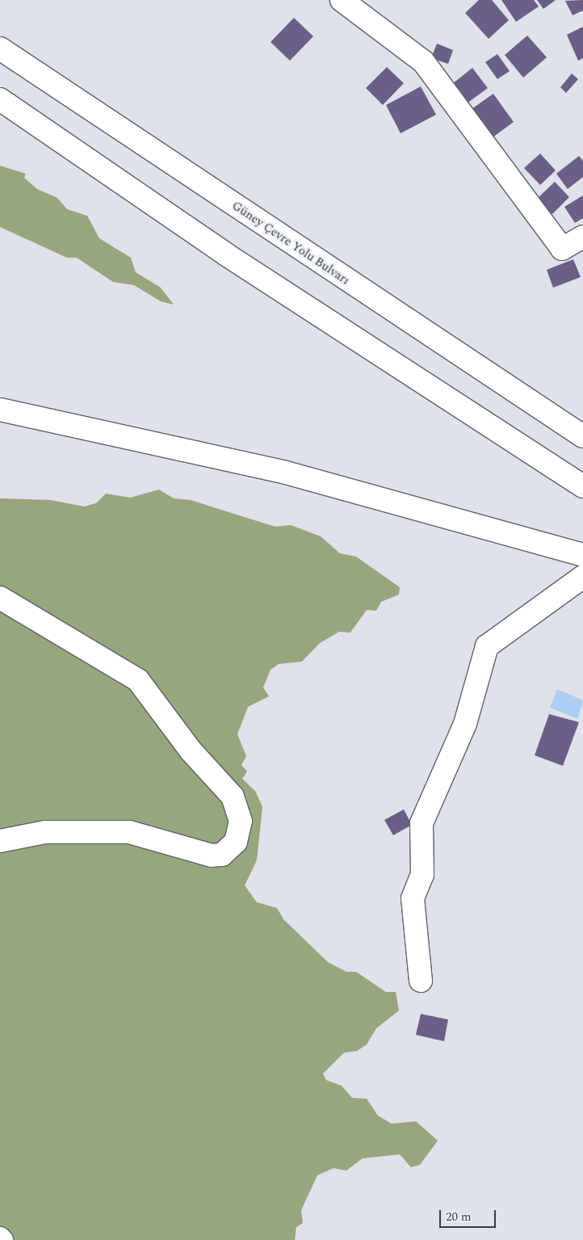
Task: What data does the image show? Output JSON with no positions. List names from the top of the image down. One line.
{"streets":{"main road":["Güney Çevre Yolu Bulvarı"]},"scale_bar":"20 m"}
